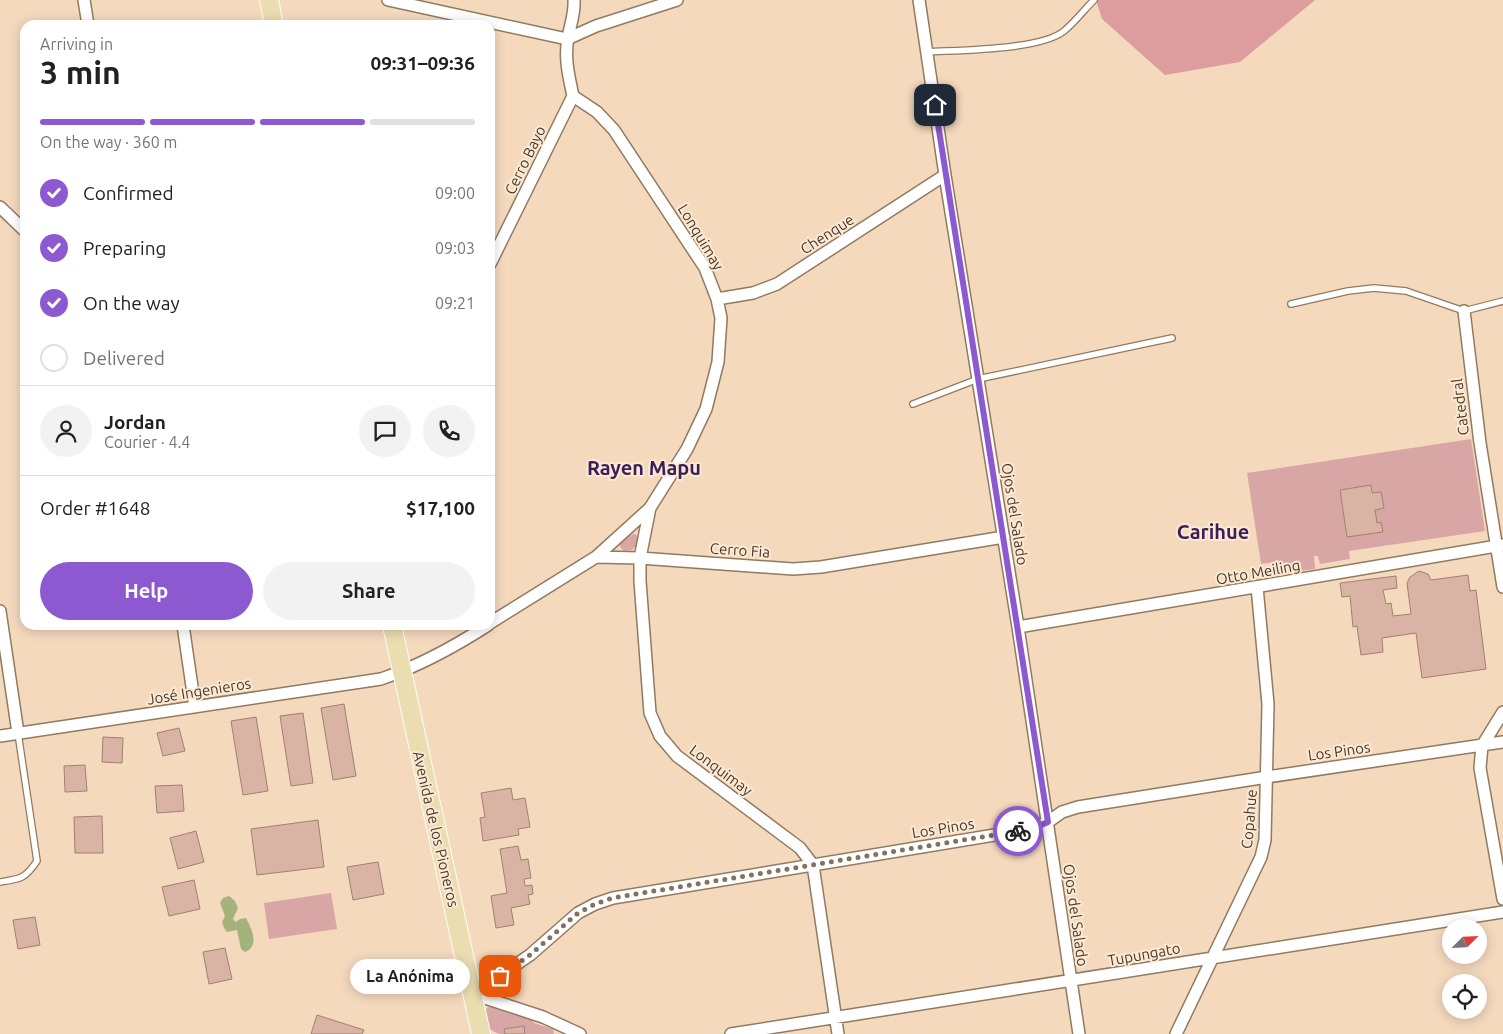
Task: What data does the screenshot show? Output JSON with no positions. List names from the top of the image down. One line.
{"streets":{"main road":["Avenida de los Pioneros"],"street":["Cerro Bayo","Chenque","Lonquimay","Catedral","Ojos del Salado","Cerro Fia","Otto Meiling","José Ingenieros","Los Pinos","Copahue","Tupungato"]},"crossings":[["Cerro Bayo","Lonquimay"],["Chenque","Lonquimay"],["Chenque","Ojos del Salado"],["Lonquimay","Cerro Fia"],["Lonquimay","Los Pinos"],["Catedral","Otto Meiling"],["Ojos del Salado","Cerro Fia"],["Ojos del Salado","Otto Meiling"],["Ojos del Salado","Los Pinos"],["Ojos del Salado","Tupungato"],["Otto Meiling","Copahue"],["José Ingenieros","Avenida de los Pioneros"],["Los Pinos","Copahue"],["Los Pinos","Avenida de los Pioneros"],["Copahue","Tupungato"]],"districts":["Rayen Mapu","Carihue"],"places":["La Anónima"],"north":"top right","page":{"heading":["3 min","Arriving in","09:31–09:36"],"panel":["Jordan","Courier · 4.4","Order #1648","$17,100"],"bar":"On the way · 360 m","list":[["Confirmed","09:00"],["Preparing","09:03"],["On the way","09:21"],"Delivered"],"buttons":["Help","Share"],"bubble":"La Anónima"}}
